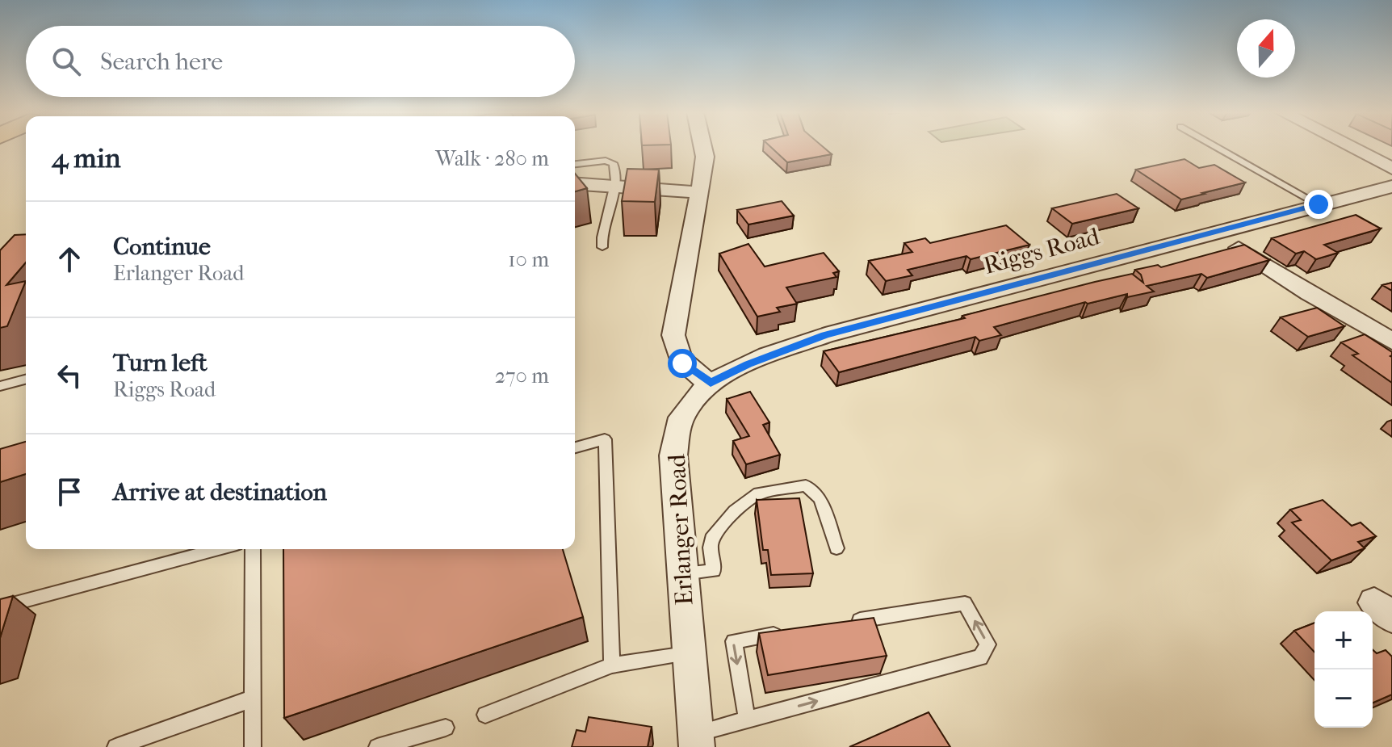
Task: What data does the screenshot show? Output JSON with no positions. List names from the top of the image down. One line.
{"streets":{"street":["Riggs Road","Erlanger Road"]},"crossings":[["Riggs Road","Erlanger Road"]],"north":"top","page":{"search":"Search here","heading":["4 min","Walk · 280 m"],"list":[["Continue","Erlanger Road","10 m"],["Turn left","Riggs Road","270 m"],"Arrive at destination"],"map_buttons":["+","−"]}}
